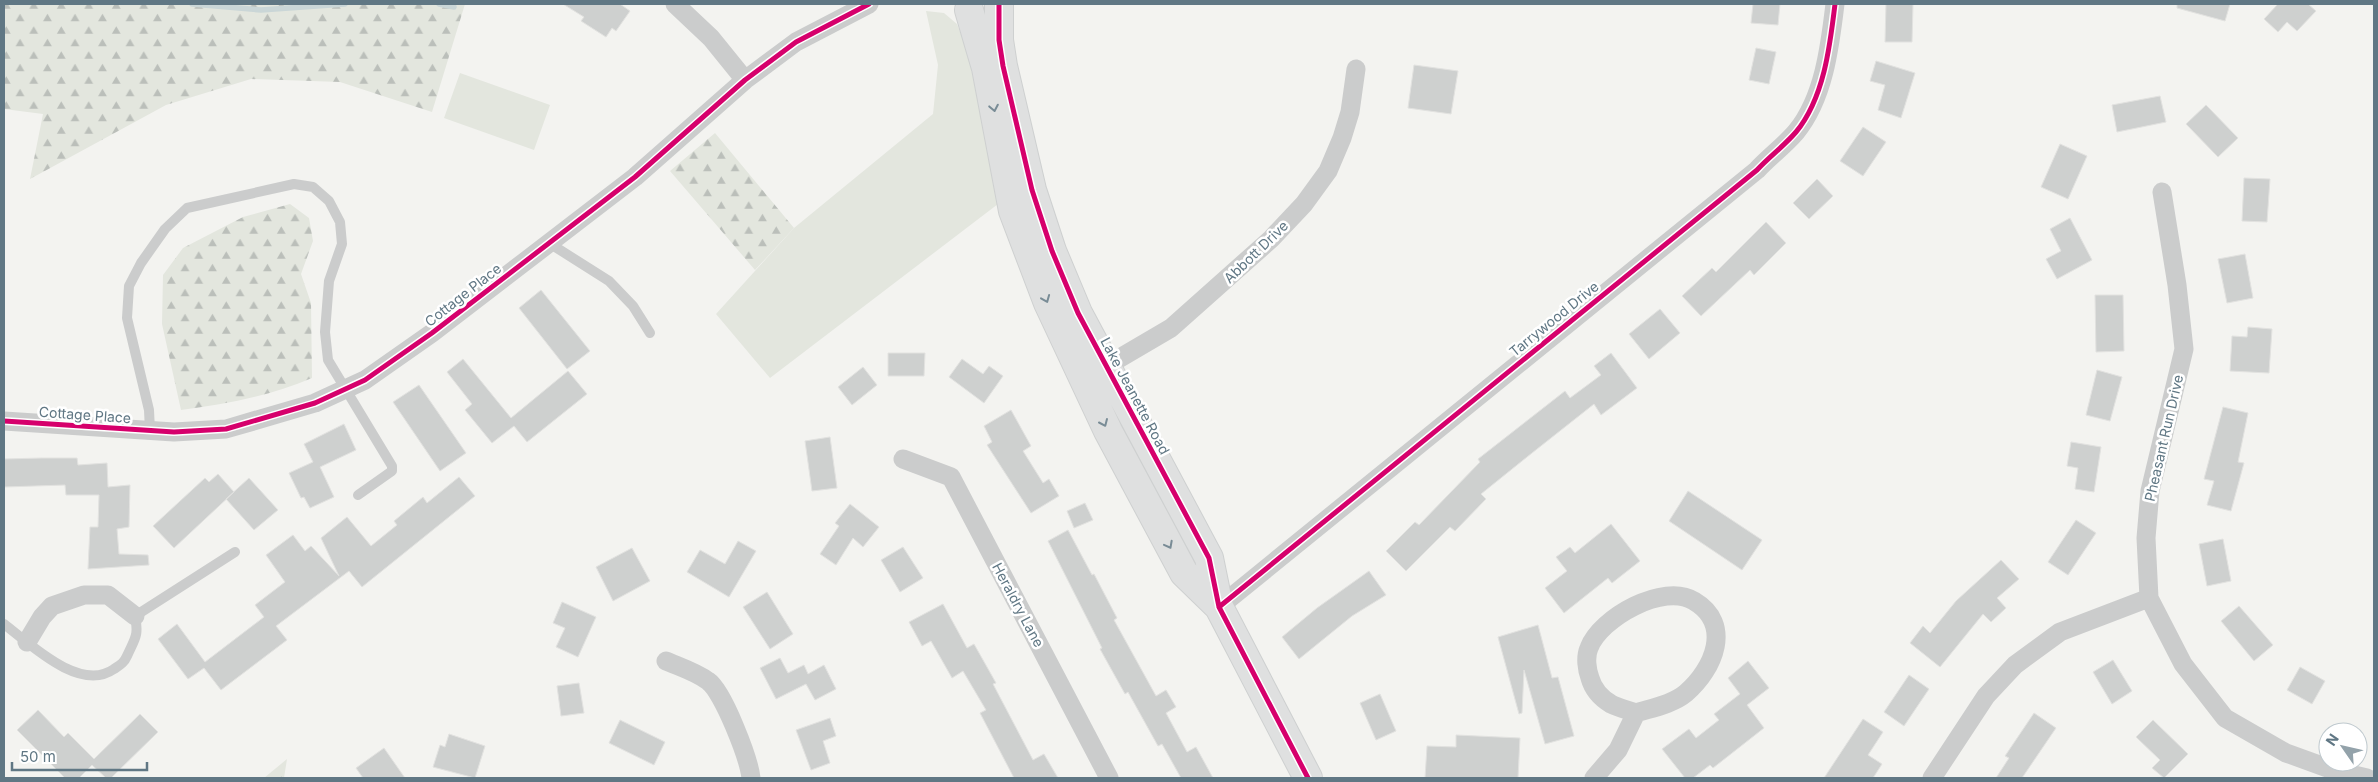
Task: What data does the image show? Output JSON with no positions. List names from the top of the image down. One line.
{"streets":{"street":["Abbott Drive","Cottage Place","Tarrywood Drive","Lake Jeanette Road","Pheasant Run Drive","Heraldry Lane"]},"crossings":[["Abbott Drive","Lake Jeanette Road"],["Tarrywood Drive","Lake Jeanette Road"]],"scale_bar":"50 m","north":"top left"}
